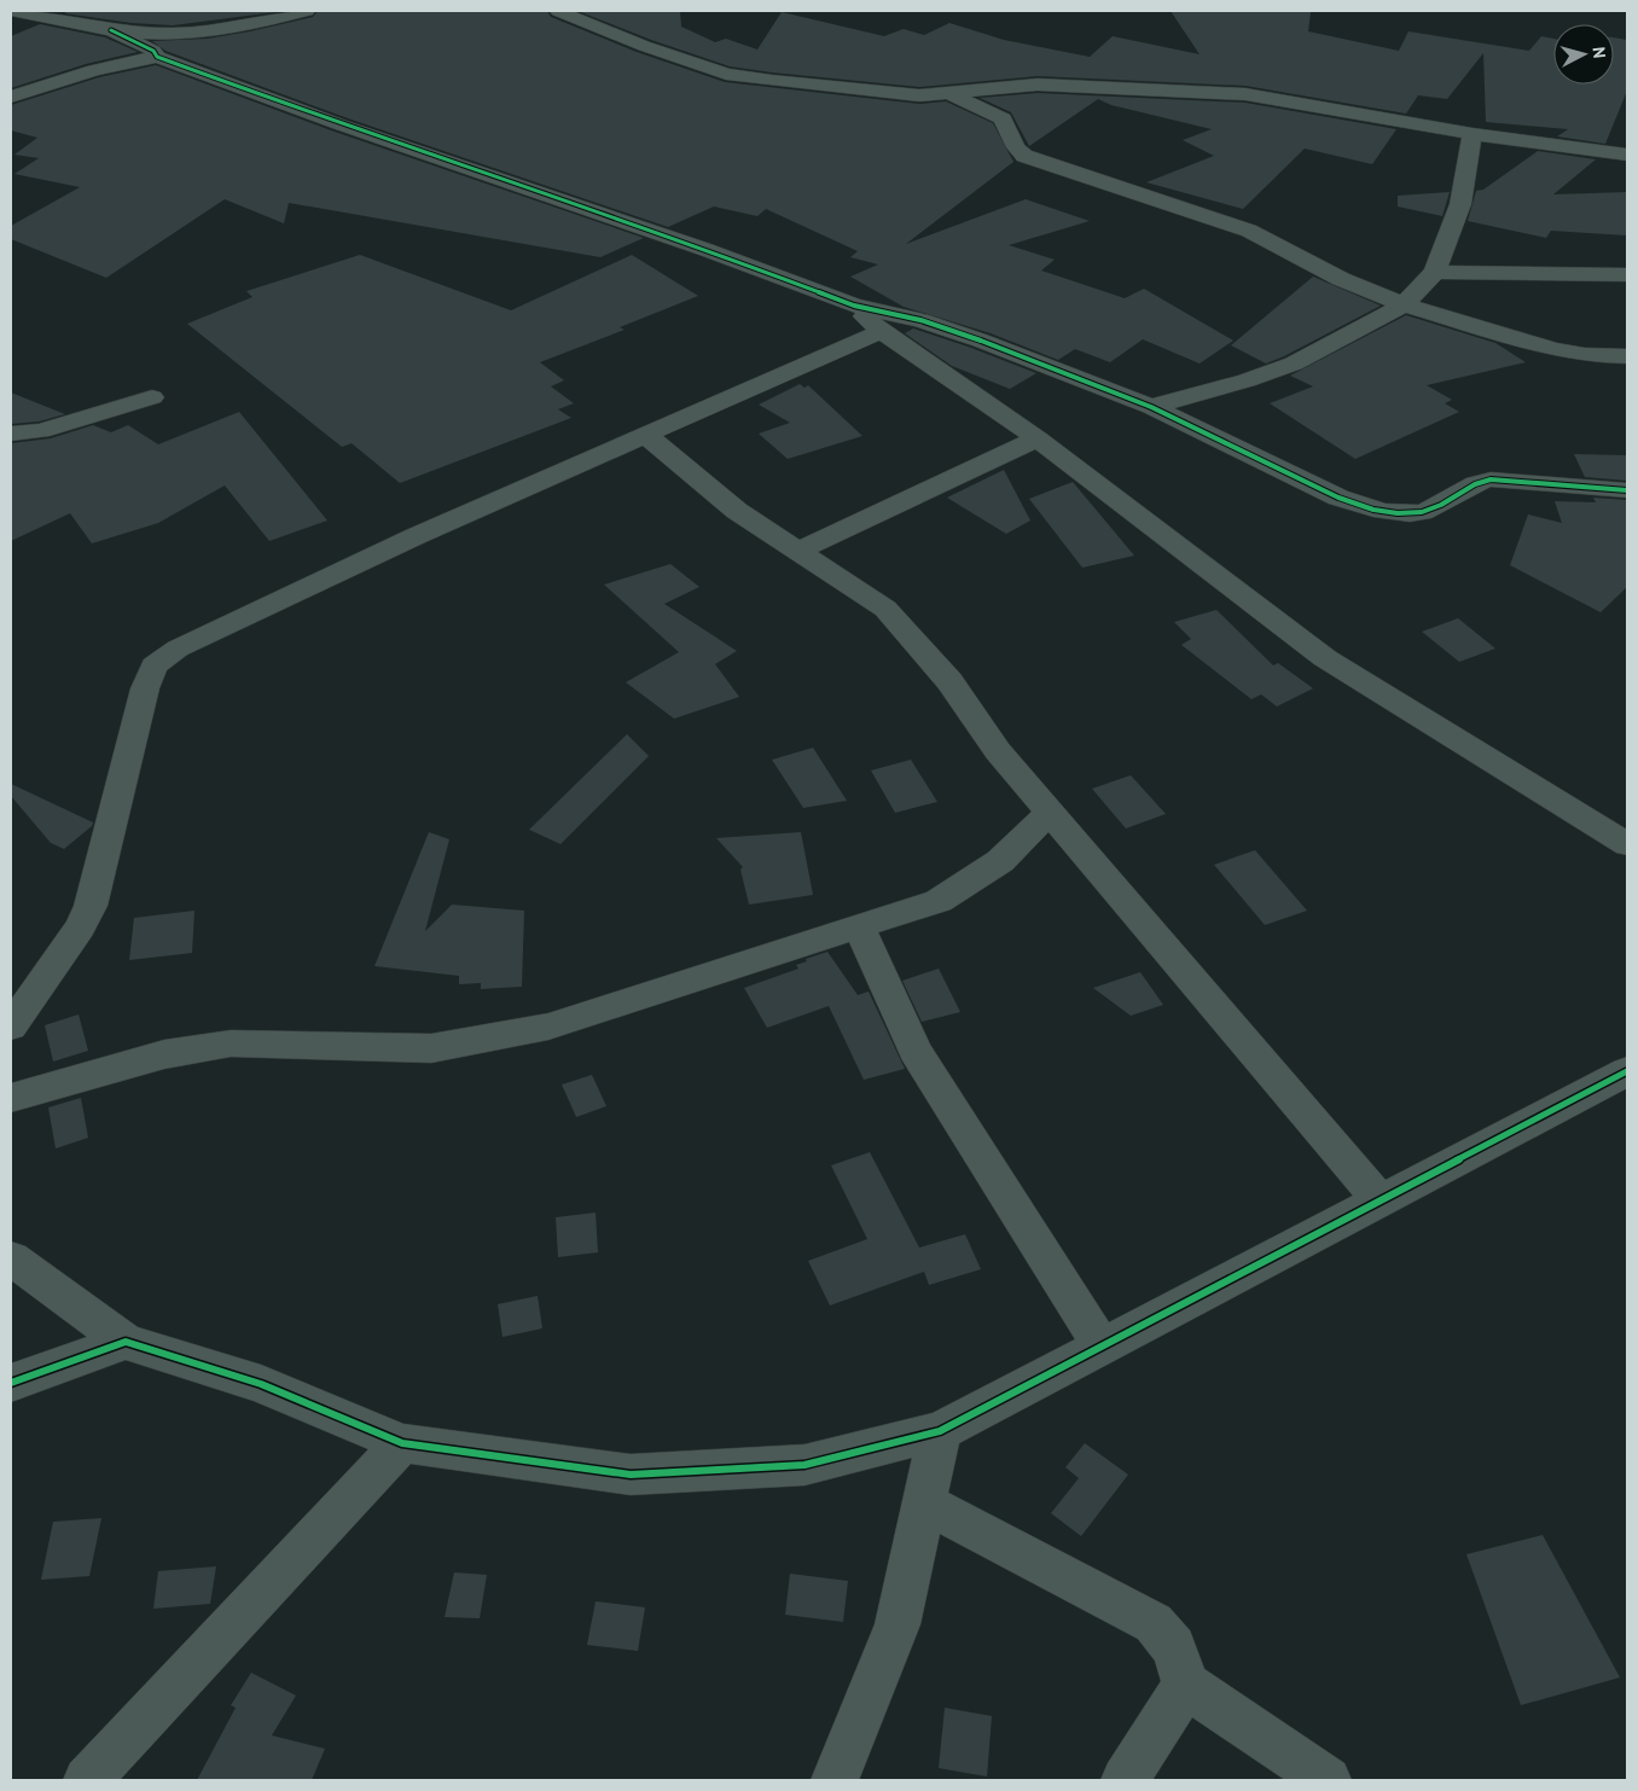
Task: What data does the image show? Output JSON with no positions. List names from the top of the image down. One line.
{"north":"right"}
